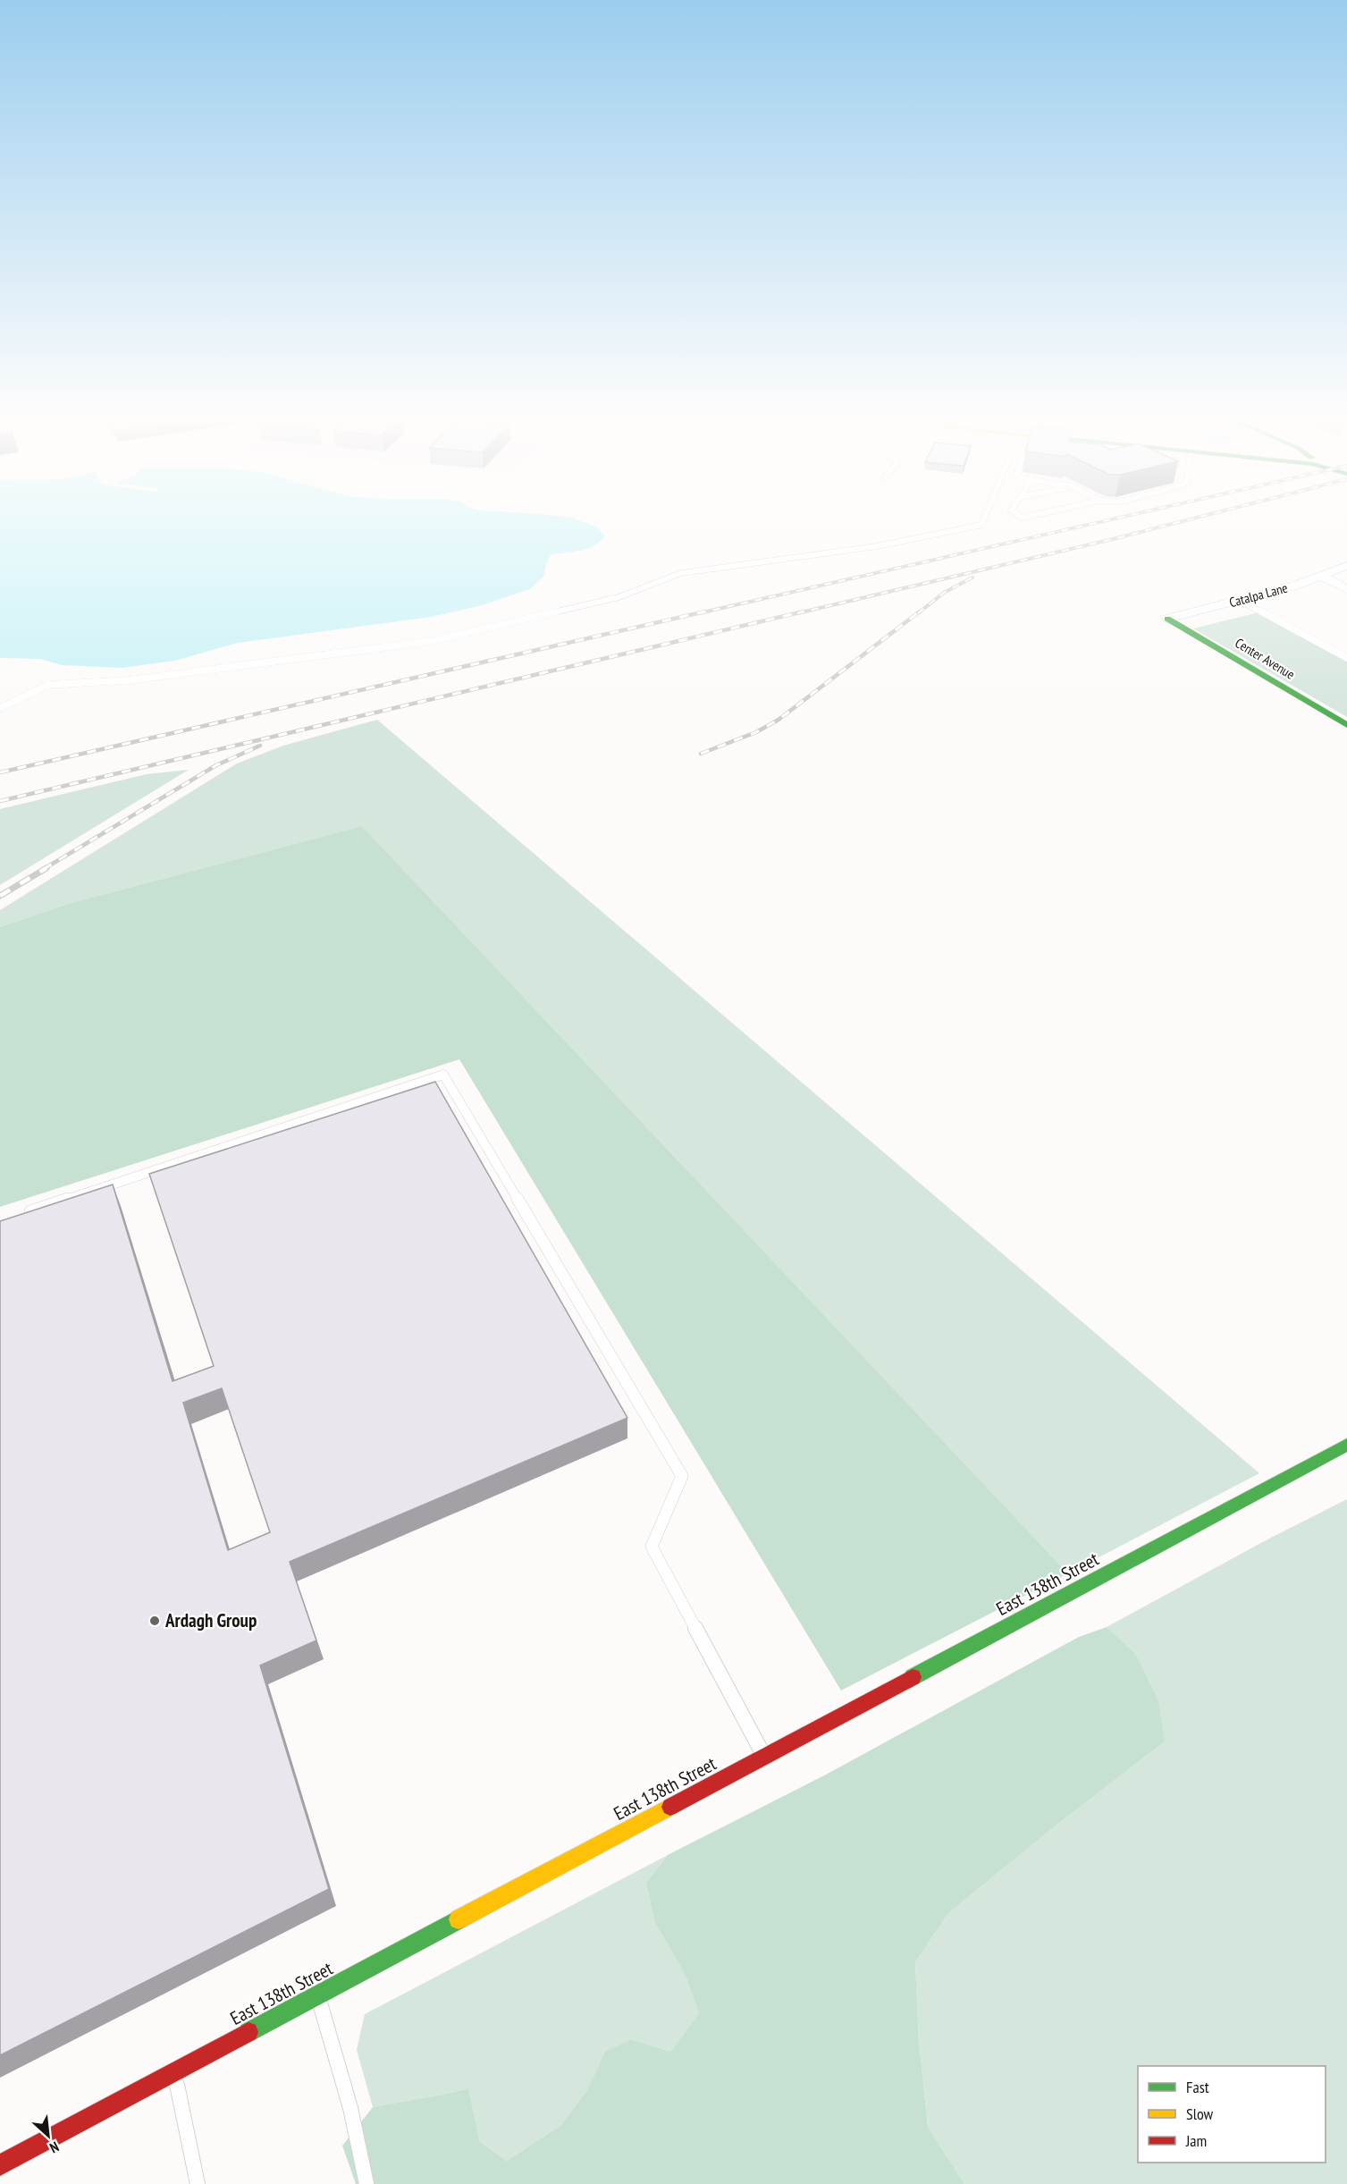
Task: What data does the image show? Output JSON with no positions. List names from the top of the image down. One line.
{"streets":{"street":["Catalpa Lane","Center Avenue","East 138th Street"]},"crossings":[["Catalpa Lane","Center Avenue"]],"places":["Ardagh Group"],"legend":["Fast","Slow","Jam"],"north":"bottom right"}
